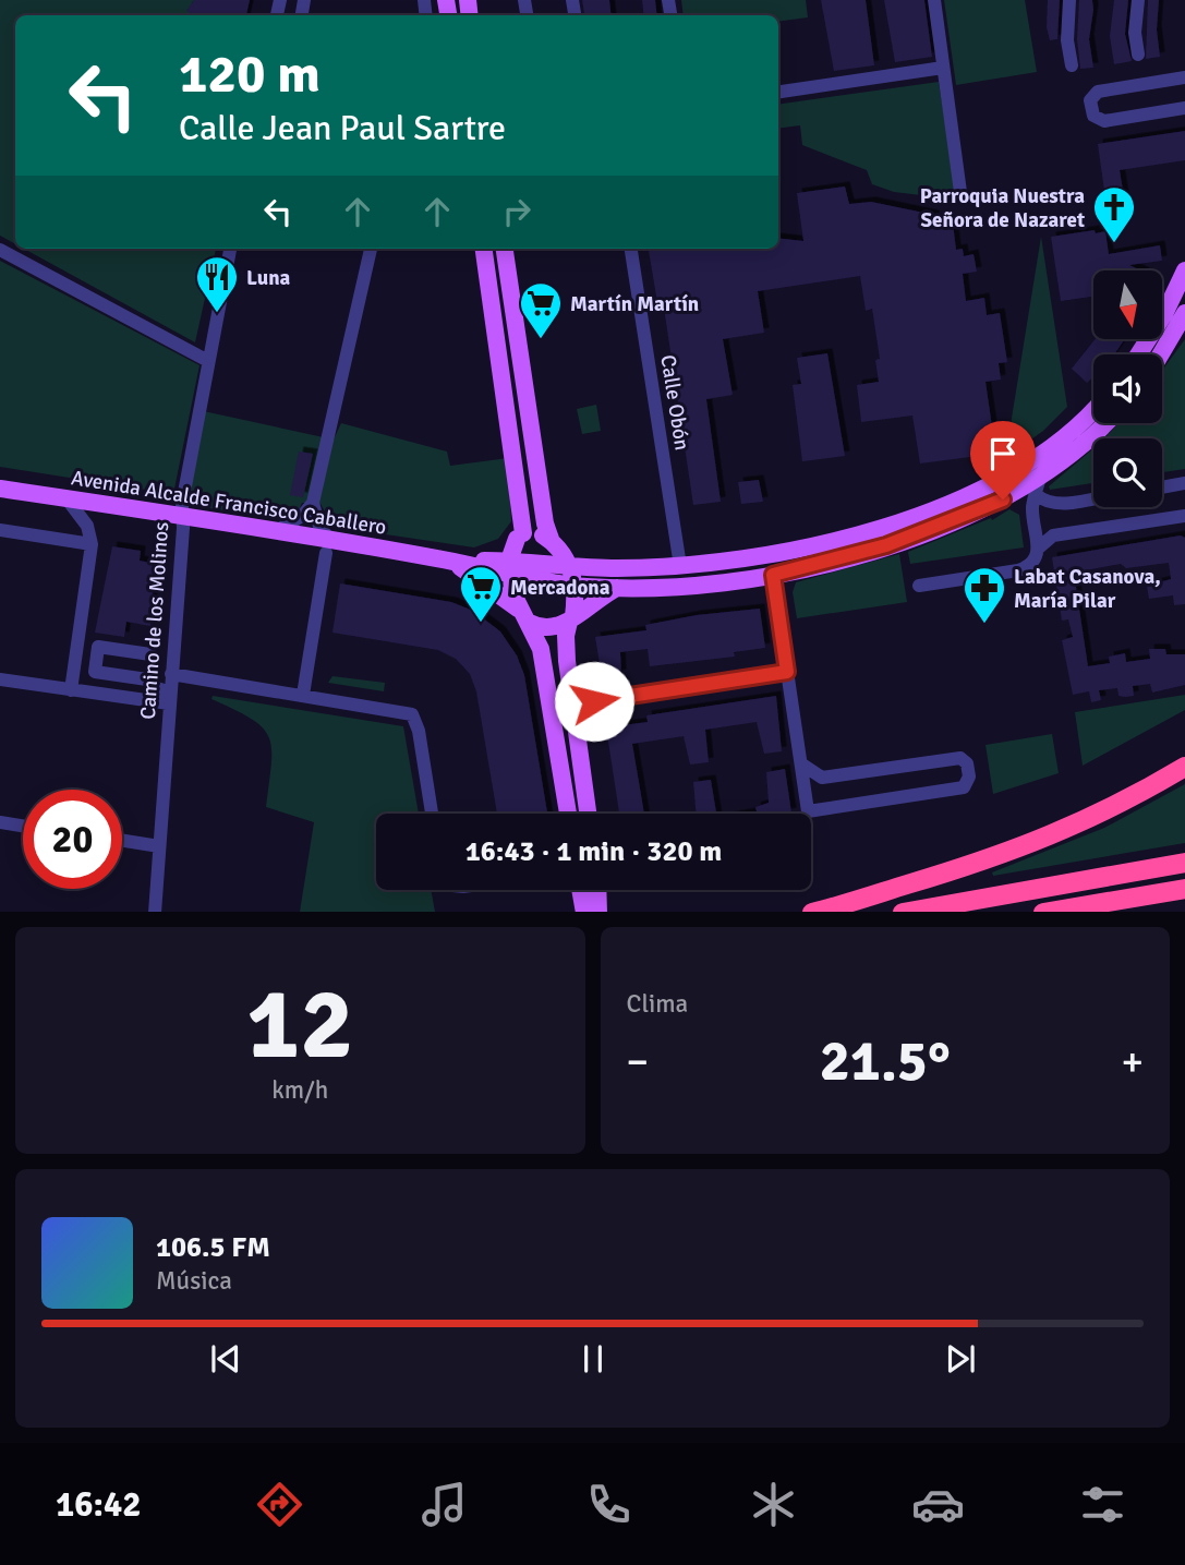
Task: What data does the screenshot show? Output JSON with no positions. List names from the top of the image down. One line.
{"streets":{"main road":["Avenida Alcalde Francisco Caballero"],"street":["Calle Obón","Camino de los Molinos"]},"crossings":[["Calle Obón","Avenida Alcalde Francisco Caballero"],["Avenida Alcalde Francisco Caballero","Camino de los Molinos"]],"places":{"church":["Parroquia Nuestra Señora de Nazaret"],"restaurant":["Luna"],"supermarket":["Martín Martín","Mercadona"],"pharmacy":["Labat Casanova, María Pilar"]},"north":"bottom","page":{"turn":["120 m","Calle Jean Paul Sartre"],"limit":"20","trip":"16:43 · 1 min · 320 m","tile":[["12","km/h"],"Clima"],"heat":["−","21.5°","+"],"song":["106.5 FM","Música"],"tabs":"16:42"}}
